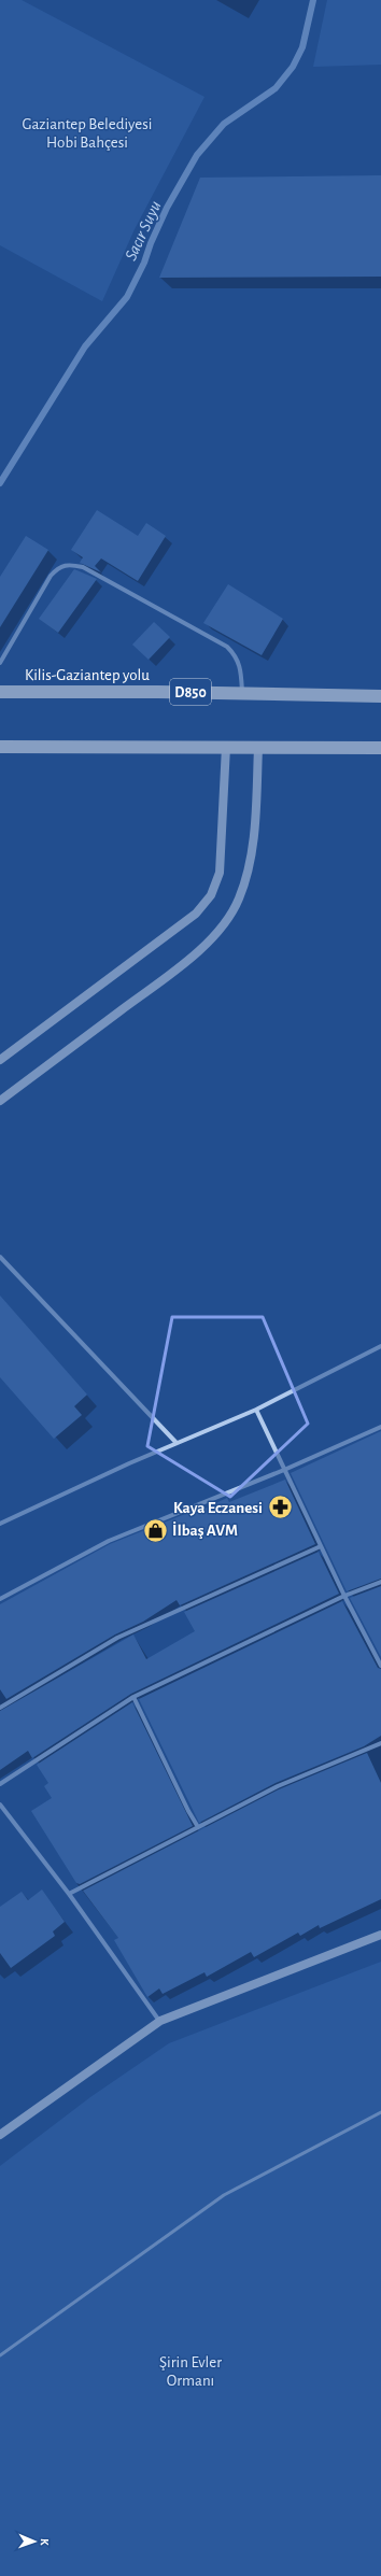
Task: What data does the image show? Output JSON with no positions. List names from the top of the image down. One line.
{"streets":{"highway":["Kilis-Gaziantep yolu","D850"]},"water":["Sacır Suyu"],"parks":["Gaziantep Belediyesi Hobi Bahçesi","Şirin Evler Ormanı"],"places":{"pharmacy":["Kaya Eczanesi"],"shop":["İlbaş AVM"]},"north":"right"}
